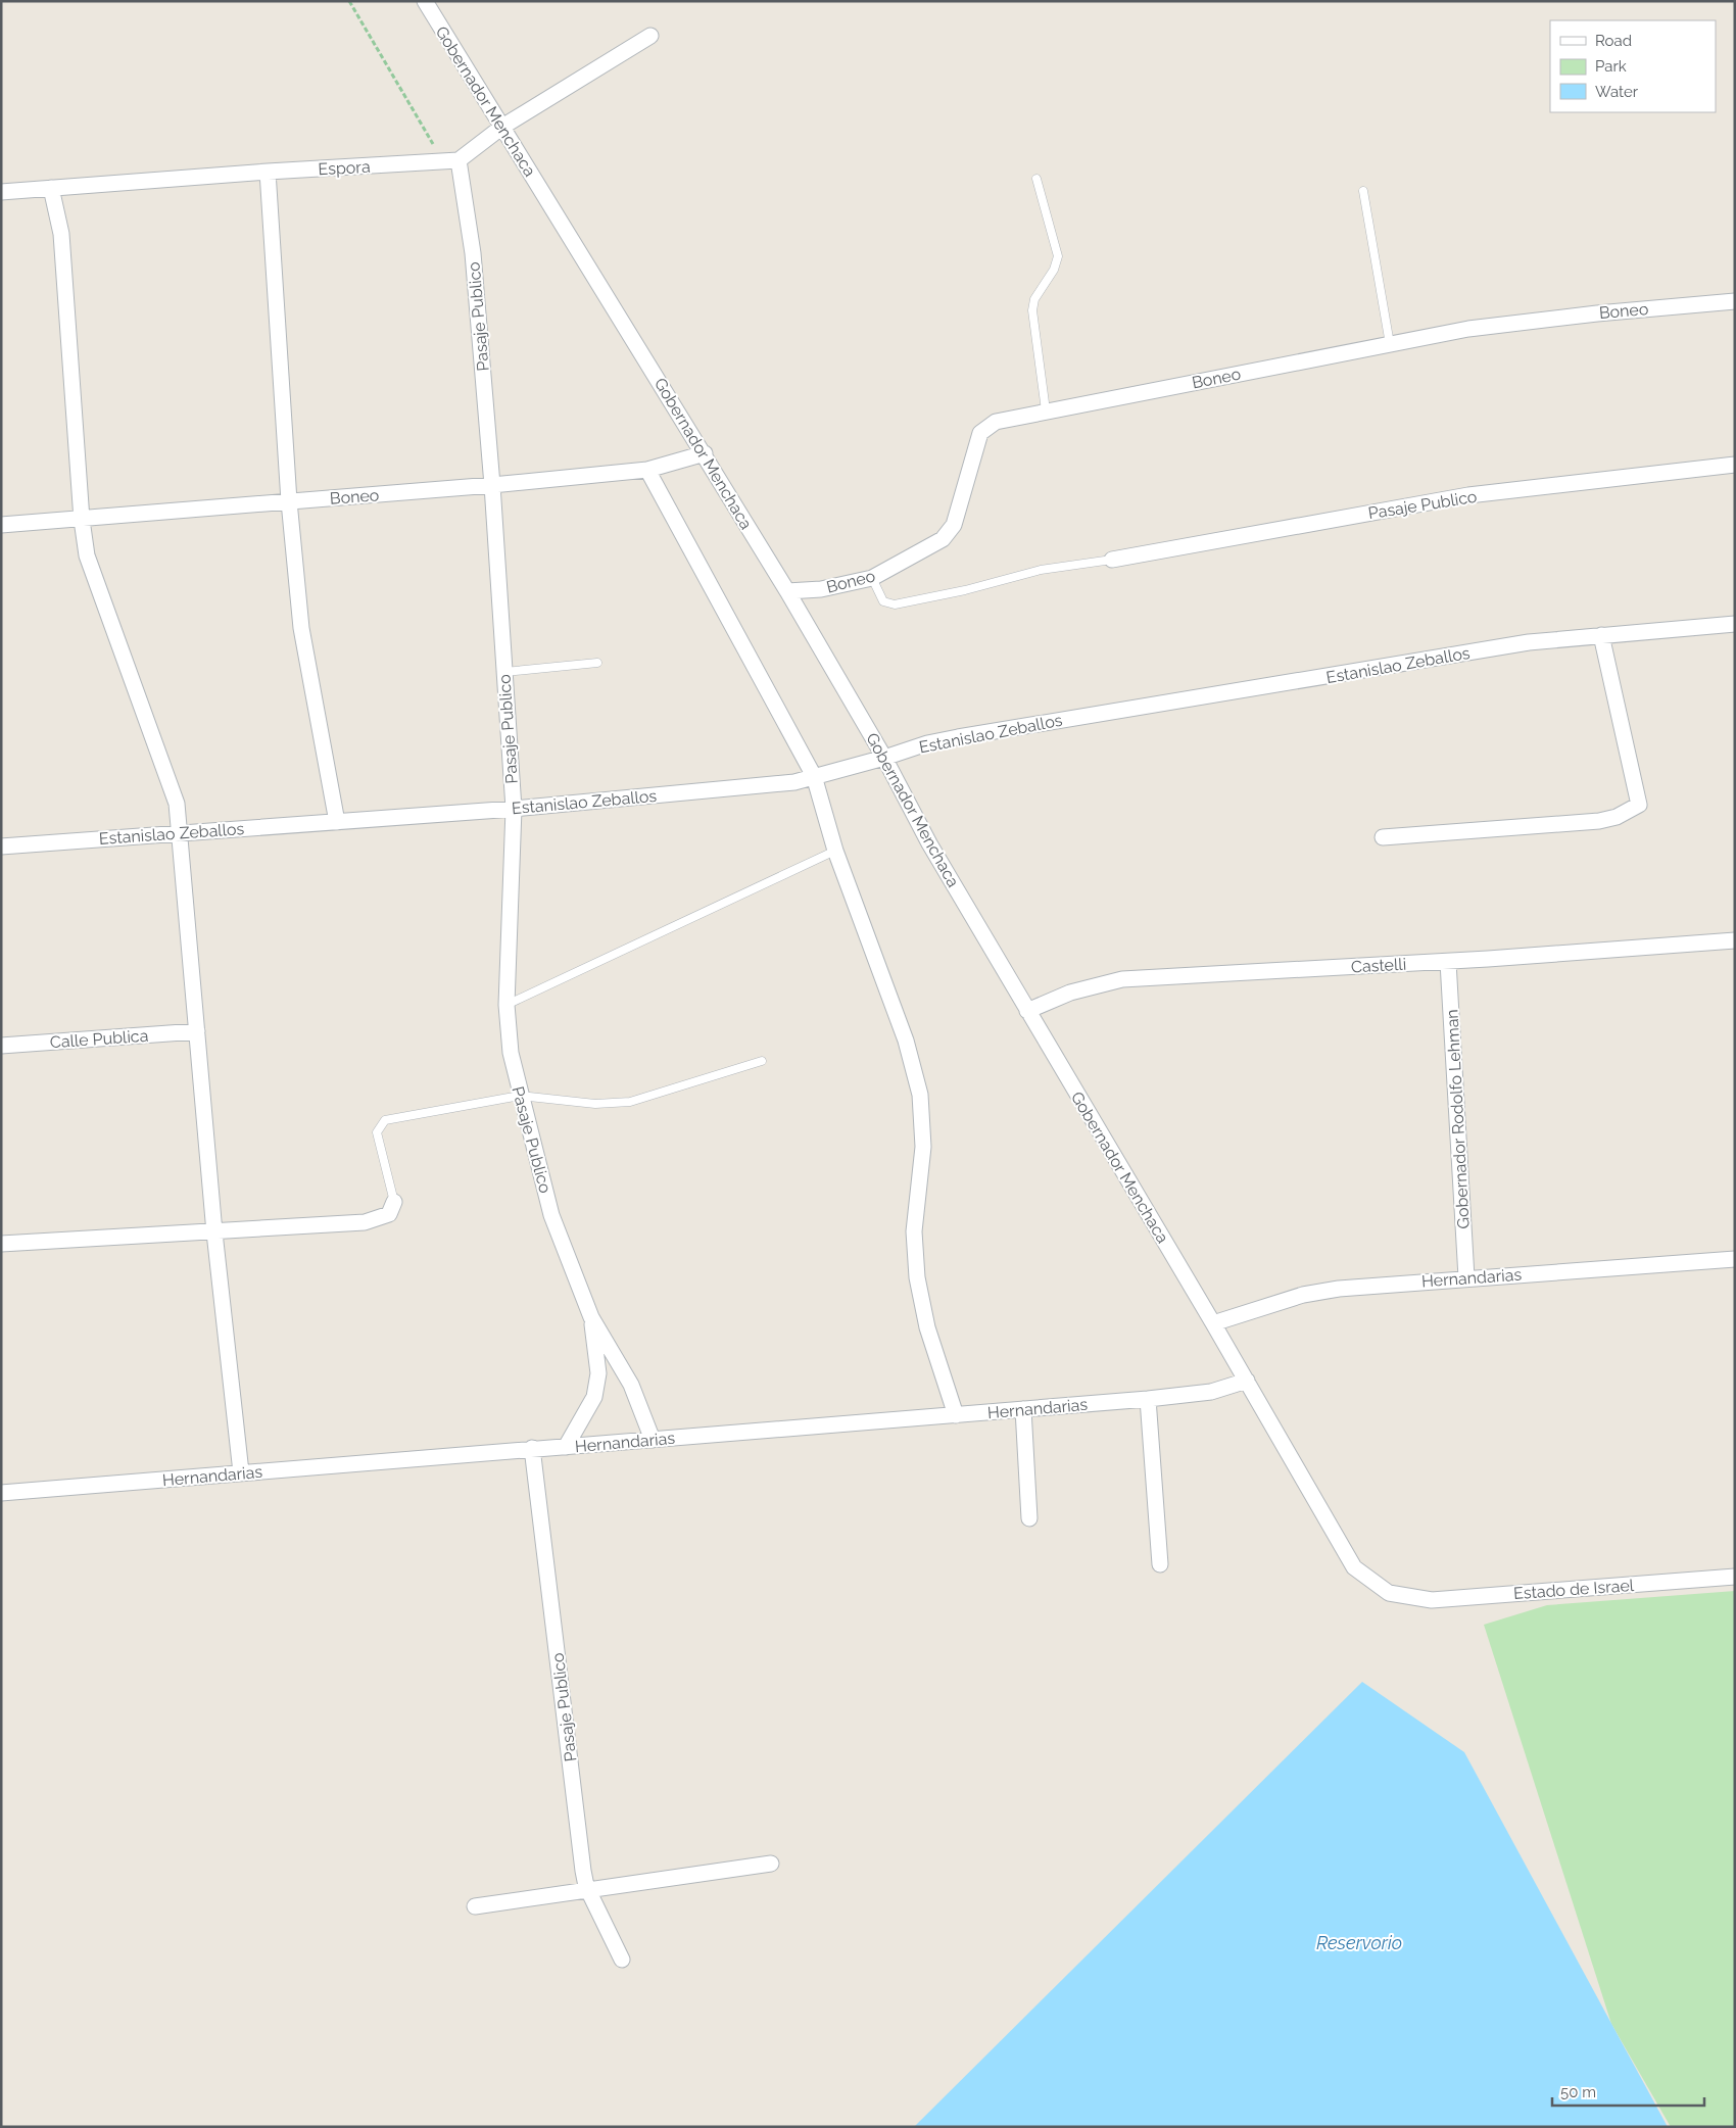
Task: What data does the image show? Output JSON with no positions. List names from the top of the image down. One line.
{"streets":{"street":["Gobernador Menchaca","Espora","Boneo","Pasaje Publico","Estanislao Zeballos","Castelli","Calle Publica","Gobernador Rodolfo Lehman","Hernandarias","Estado de Israel"]},"crossings":[["Gobernador Menchaca","Boneo"],["Gobernador Menchaca","Estanislao Zeballos"],["Gobernador Menchaca","Castelli"],["Gobernador Menchaca","Hernandarias"],["Gobernador Menchaca","Estado de Israel"],["Espora","Pasaje Publico"],["Boneo","Pasaje Publico"],["Pasaje Publico","Estanislao Zeballos"],["Pasaje Publico","Hernandarias"],["Castelli","Gobernador Rodolfo Lehman"],["Gobernador Rodolfo Lehman","Hernandarias"]],"water":["Reservorio"],"legend":["Road","Park","Water"],"scale_bar":"50 m"}
